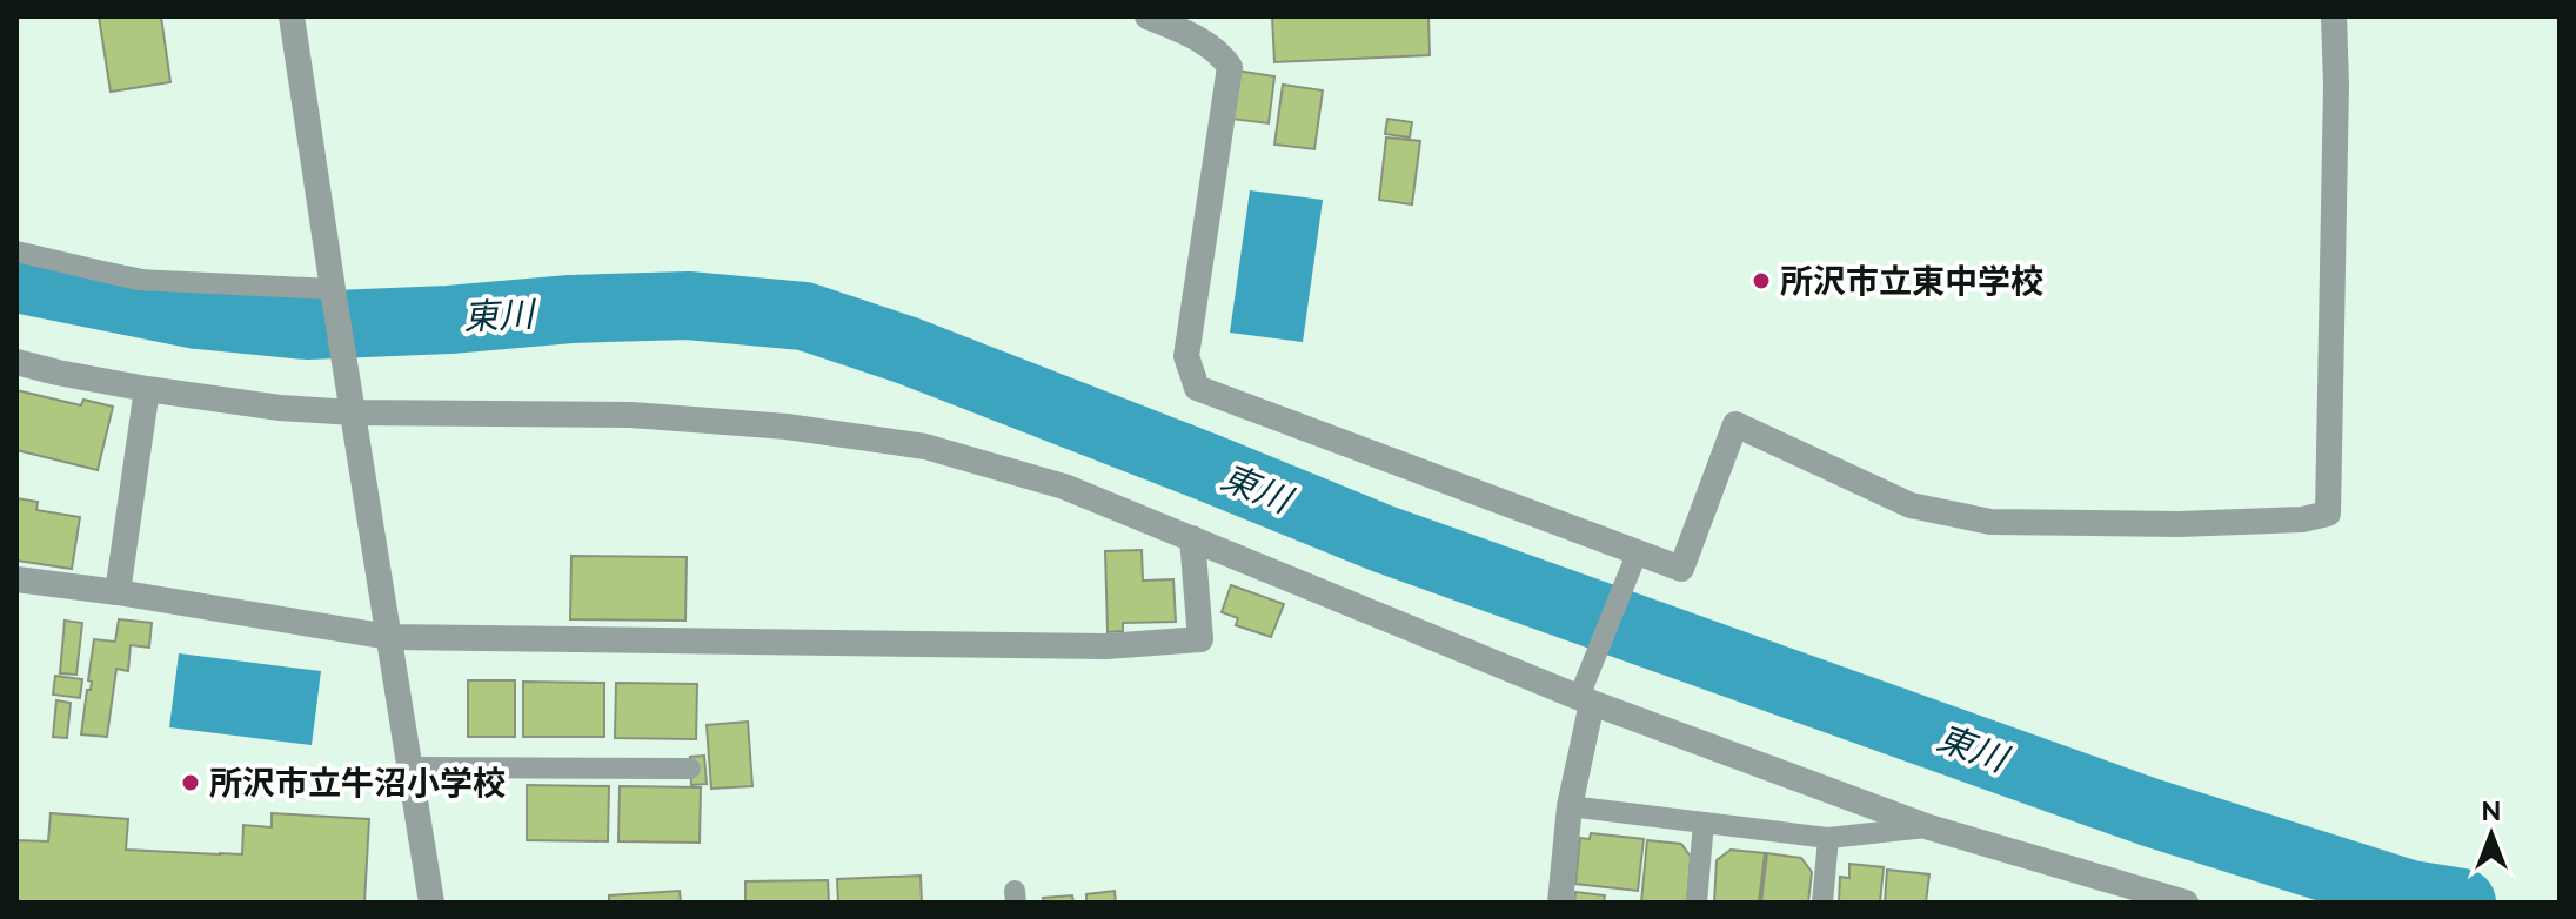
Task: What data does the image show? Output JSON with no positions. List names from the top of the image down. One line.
{"water":["東川"],"places":["所沢市立東中学校","所沢市立牛沼小学校"],"north":"top"}
